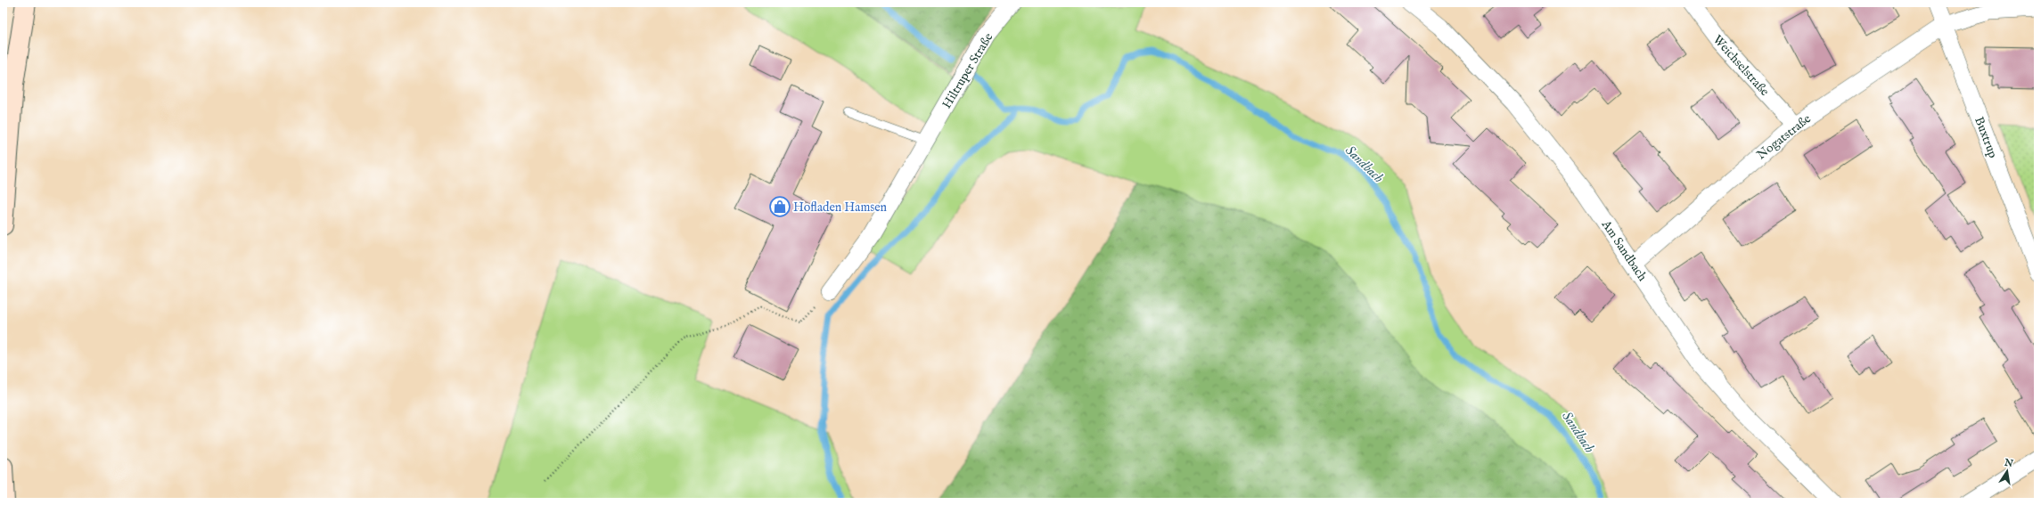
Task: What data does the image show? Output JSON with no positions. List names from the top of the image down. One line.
{"streets":{"street":["Weichselstraße","Hiltruper Straße","Nogatstraße","Buxtrup","Am Sandbach"]},"crossings":[["Weichselstraße","Nogatstraße"],["Nogatstraße","Buxtrup"],["Nogatstraße","Am Sandbach"]],"water":["Sandbach"],"places":{"shop":["Hofladen Hamsen"]},"north":"top"}
